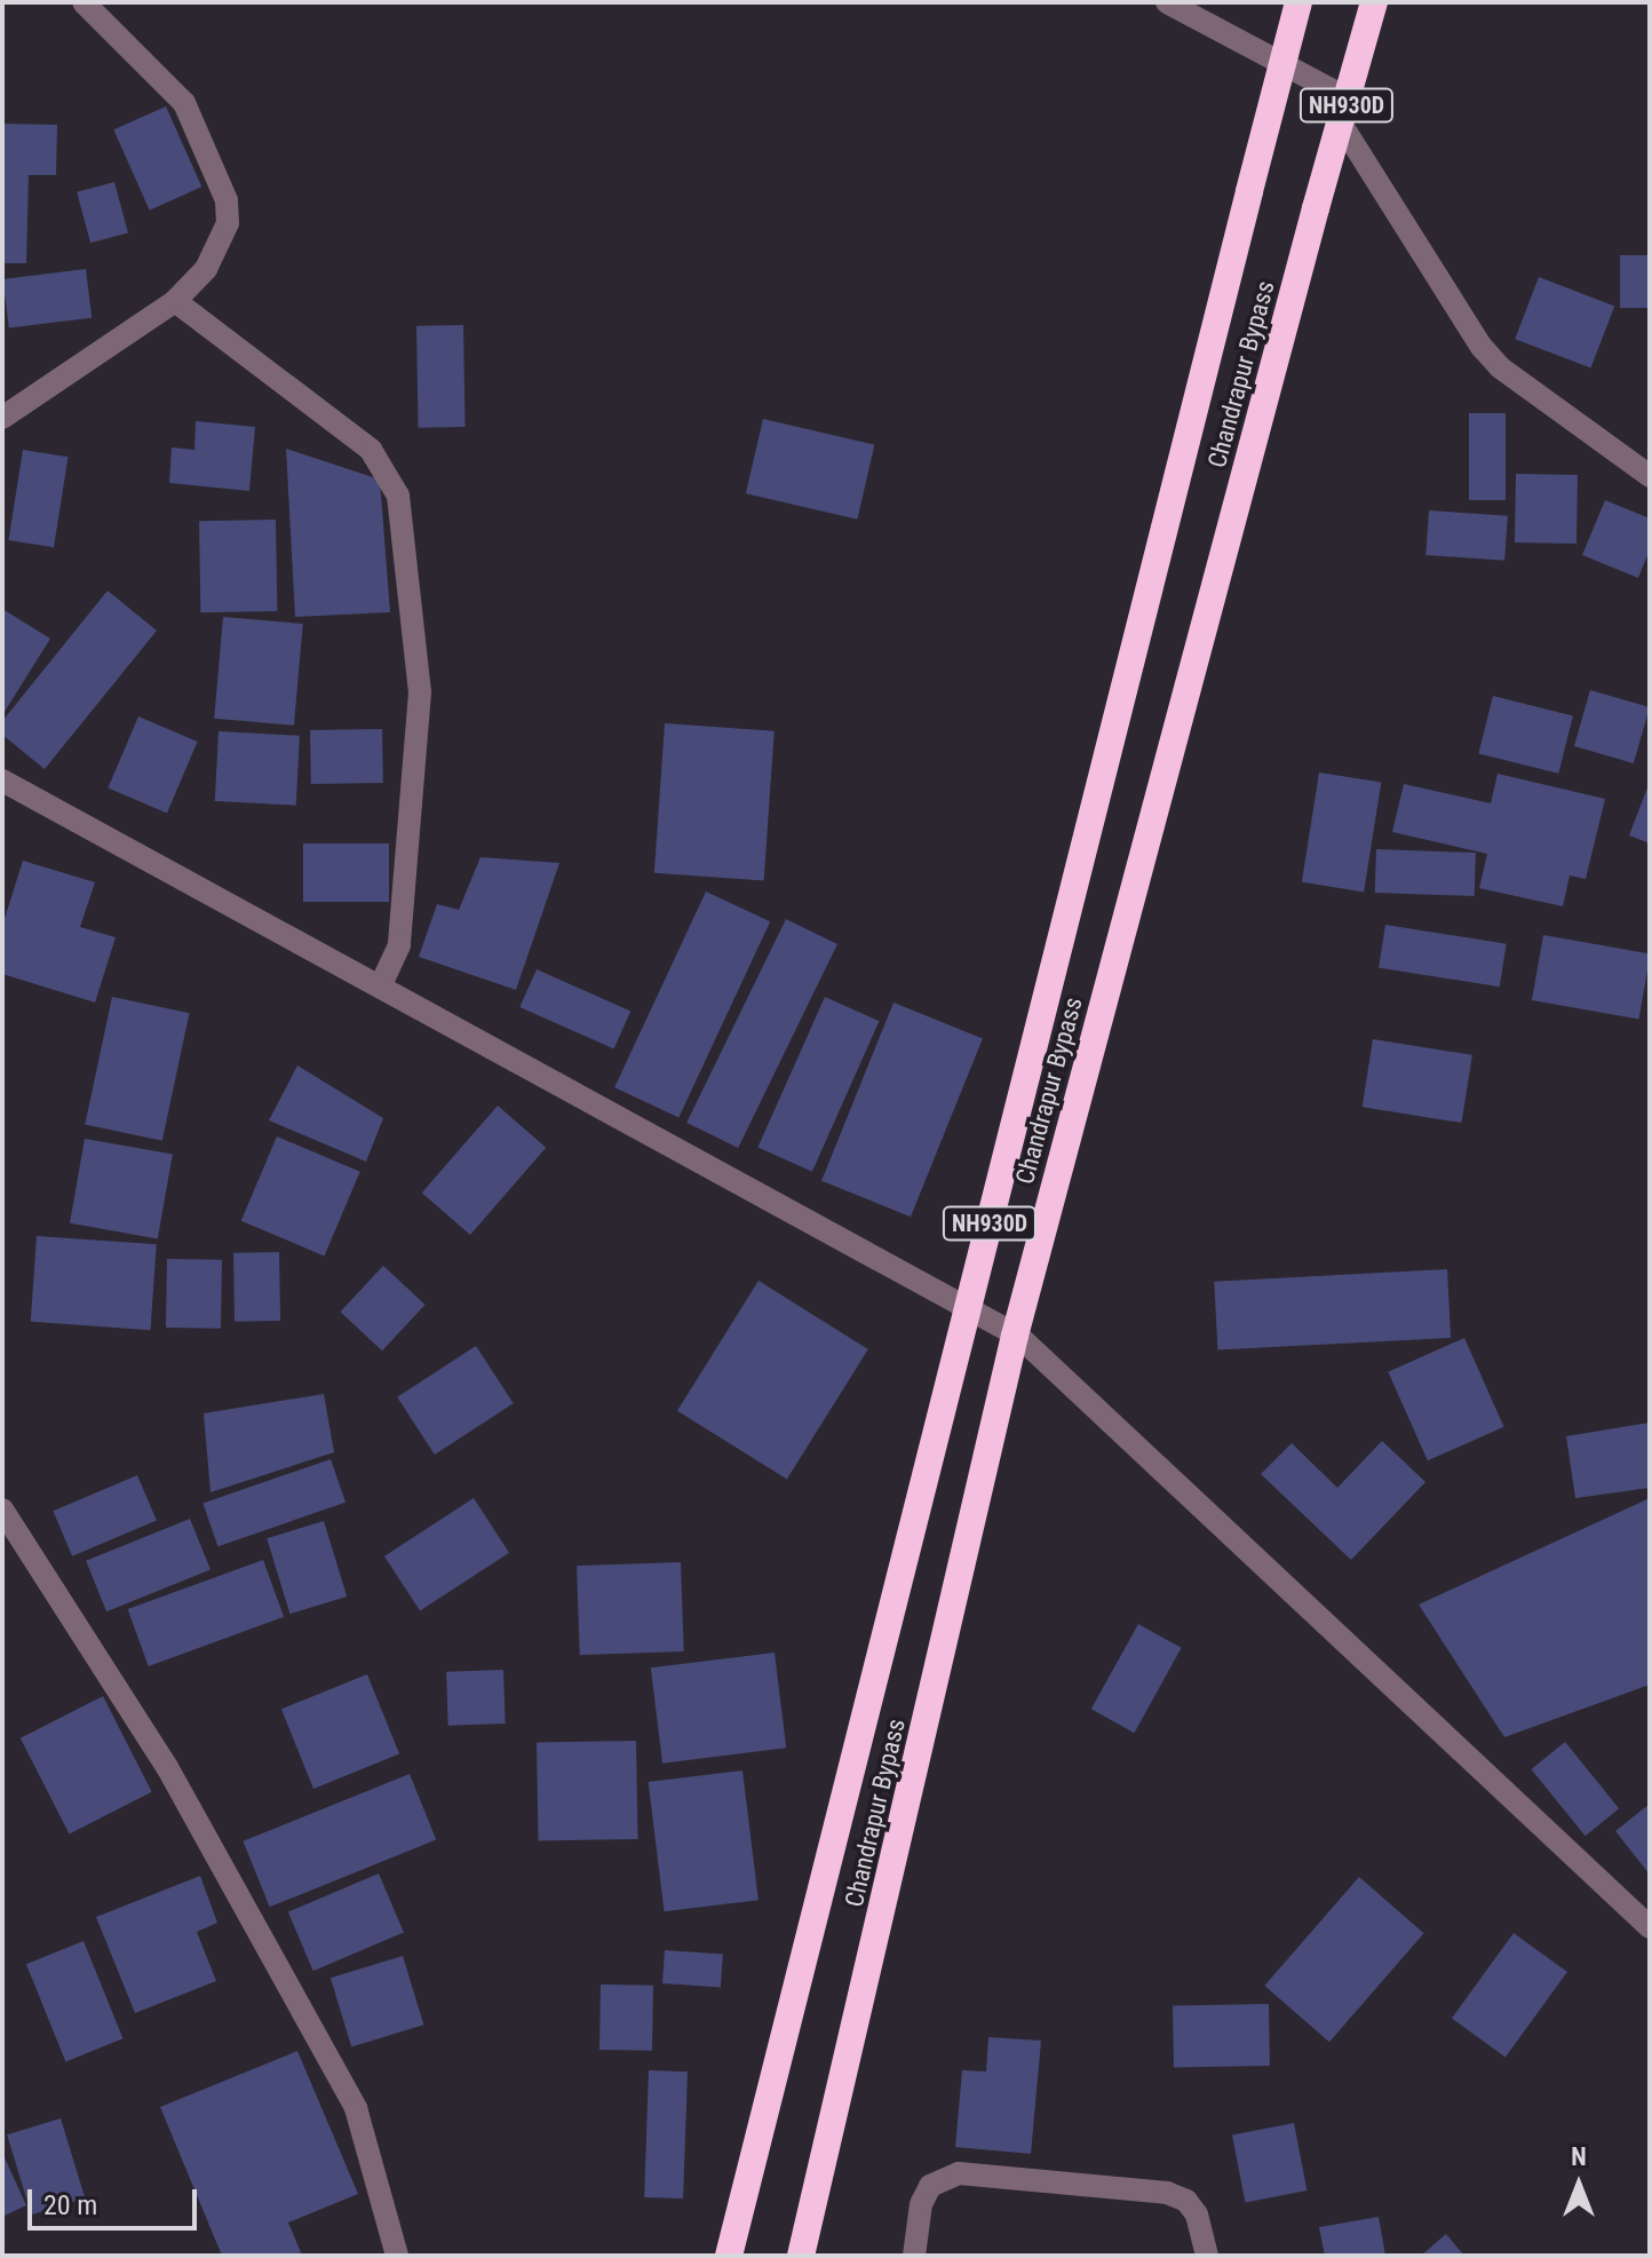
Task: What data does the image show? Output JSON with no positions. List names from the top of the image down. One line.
{"streets":{"highway":["NH930D","Chandrapur Bypass"]},"scale_bar":"20 m","north":"top"}
